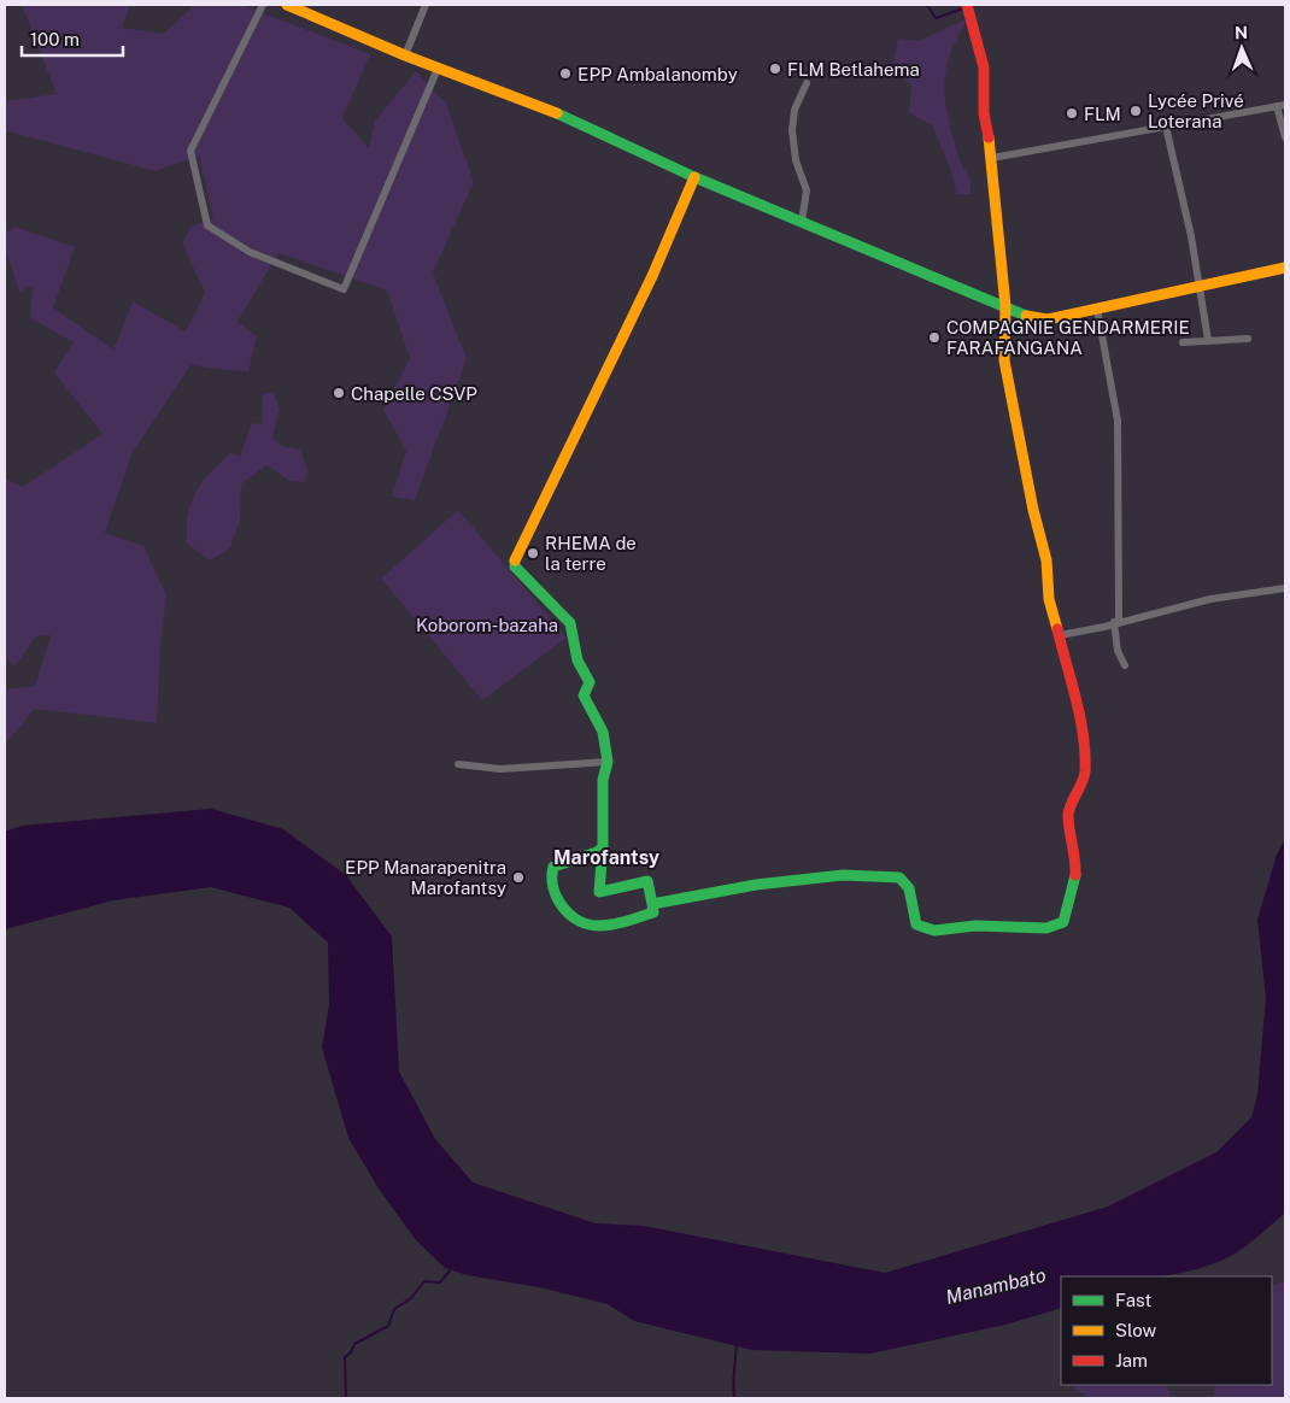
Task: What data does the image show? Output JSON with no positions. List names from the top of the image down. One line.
{"districts":["Marofantsy"],"water":["Manambato"],"parks":["Koborom-bazaha"],"places":["FLM Betlahema","EPP Ambalanomby","Lycée Privé Loterana","FLM","COMPAGNIE GENDARMERIE FARAFANGANA","Chapelle CSVP","RHEMA de la terre","EPP Manarapenitra Marofantsy"],"legend":["Fast","Slow","Jam"],"scale_bar":"100 m","north":"top"}
